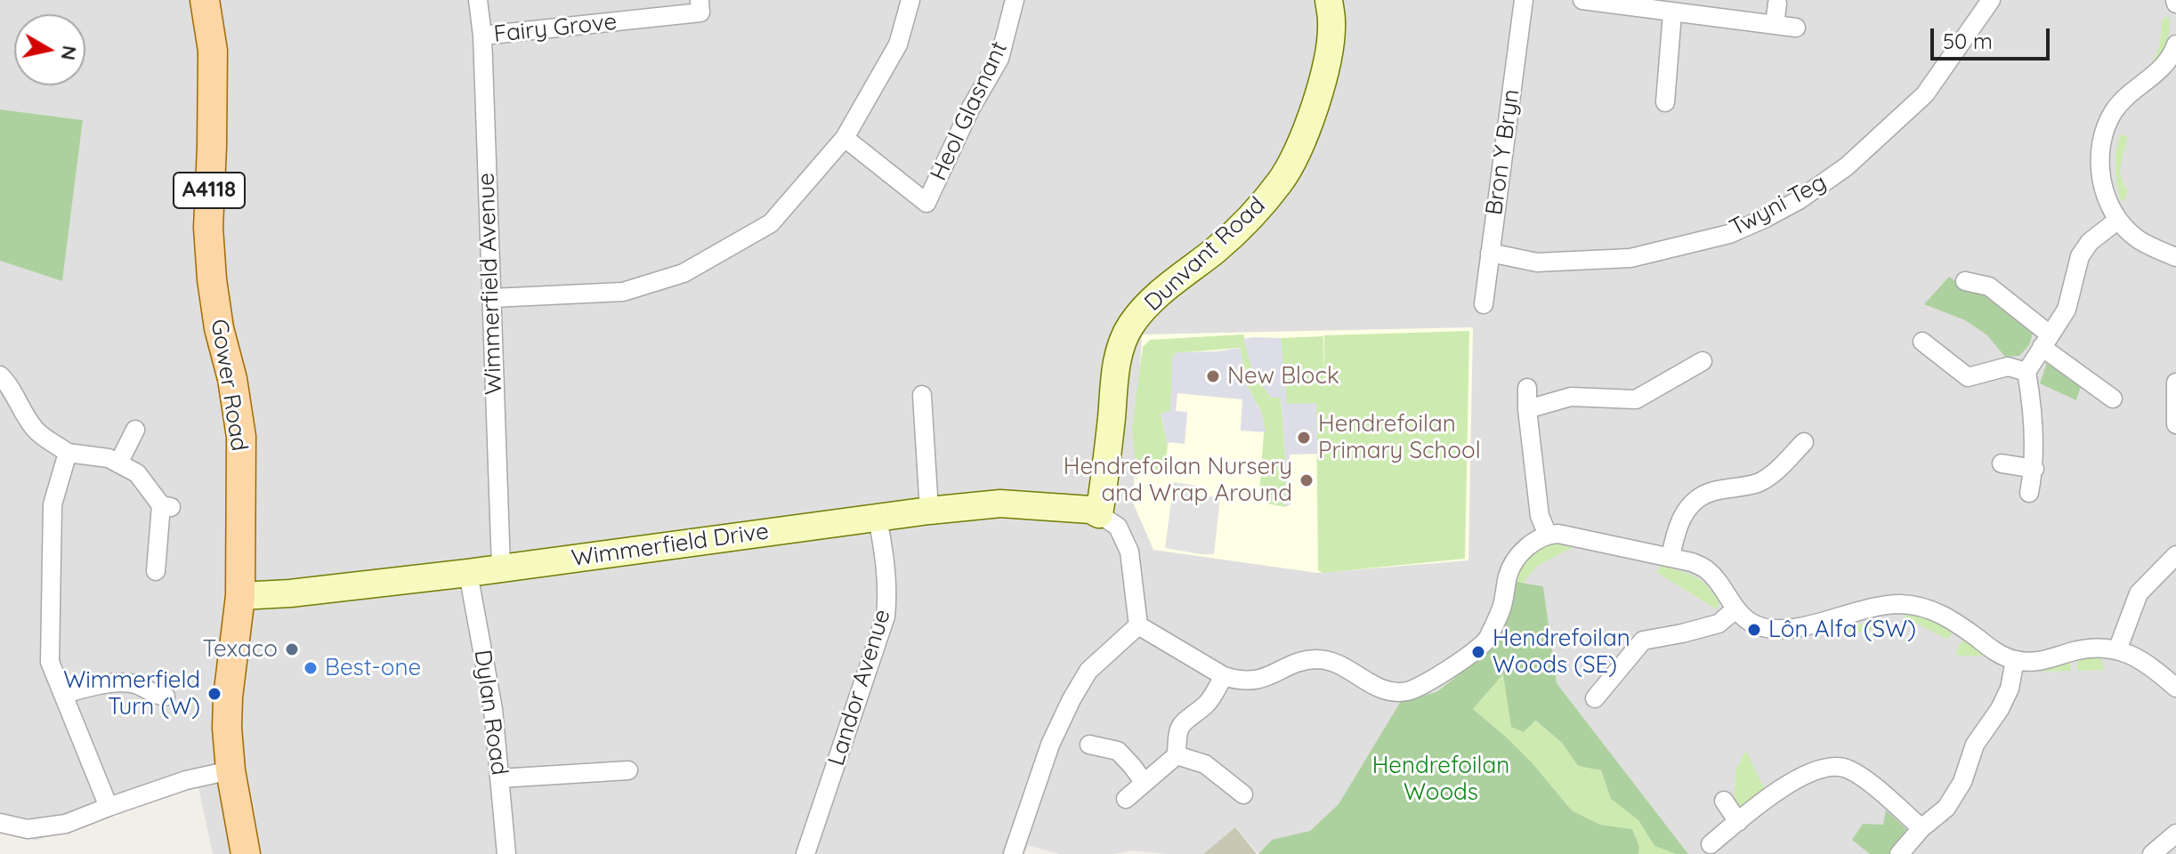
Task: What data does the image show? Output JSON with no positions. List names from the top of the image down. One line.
{"streets":{"main road":["A4118","Gower Road"],"street":["Fairy Grove","Heol Glasnant","Bron Y Bryn","Twyni Teg","Dunvant Road","Wimmerfield Avenue","Wimmerfield Drive","Landor Avenue","Dylan Road"]},"crossings":[["Fairy Grove","Wimmerfield Avenue"],["Bron Y Bryn","Twyni Teg"],["Dunvant Road","Wimmerfield Drive"],["Wimmerfield Avenue","Wimmerfield Drive"],["Gower Road","Wimmerfield Drive"],["Wimmerfield Drive","Landor Avenue"],["Wimmerfield Drive","Dylan Road"]],"parks":["Hendrefoilan Woods"],"places":["New Block","Hendrefoilan Primary School","Hendrefoilan Nursery and Wrap Around","Lôn Alfa (SW)","Texaco","Hendrefoilan Woods (SE)","Best-one","Wimmerfield Turn (W)"],"scale_bar":"50 m","north":"right"}
